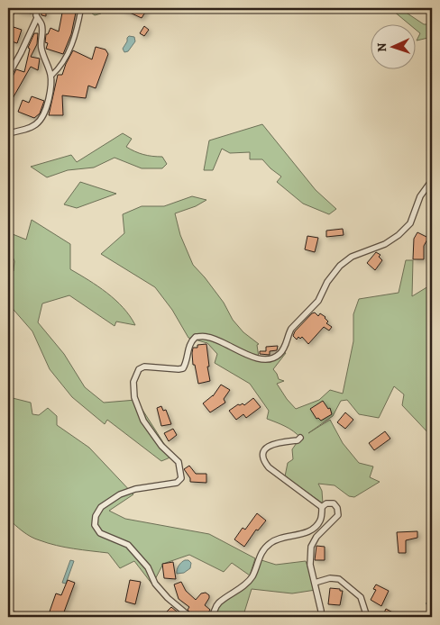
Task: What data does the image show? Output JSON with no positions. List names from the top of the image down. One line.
{"north":"left"}
